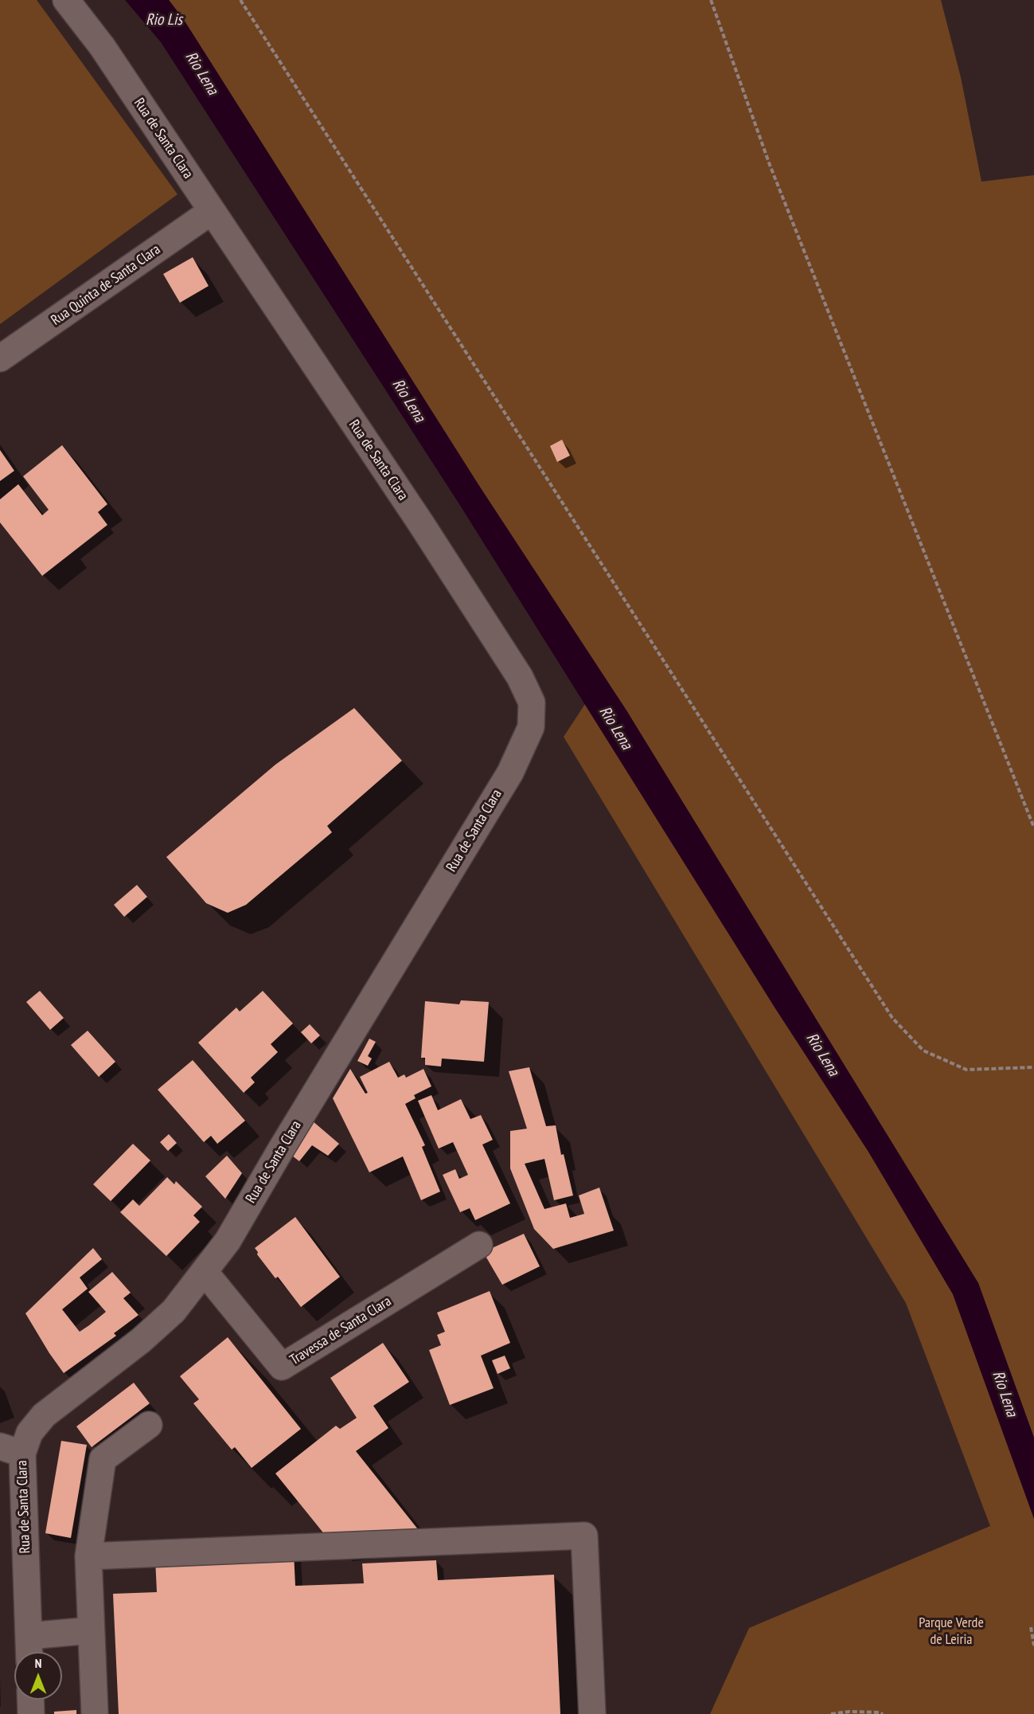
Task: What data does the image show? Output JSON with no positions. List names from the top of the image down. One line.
{"streets":{"street":["Rua de Santa Clara","Rua Quinta de Santa Clara","Travessa de Santa Clara"]},"crossings":[["Rua de Santa Clara","Rua Quinta de Santa Clara"],["Rua de Santa Clara","Travessa de Santa Clara"]],"water":["Rio Lis","Rio Lena"],"parks":["Parque Verde de Leiria"],"north":"top"}
